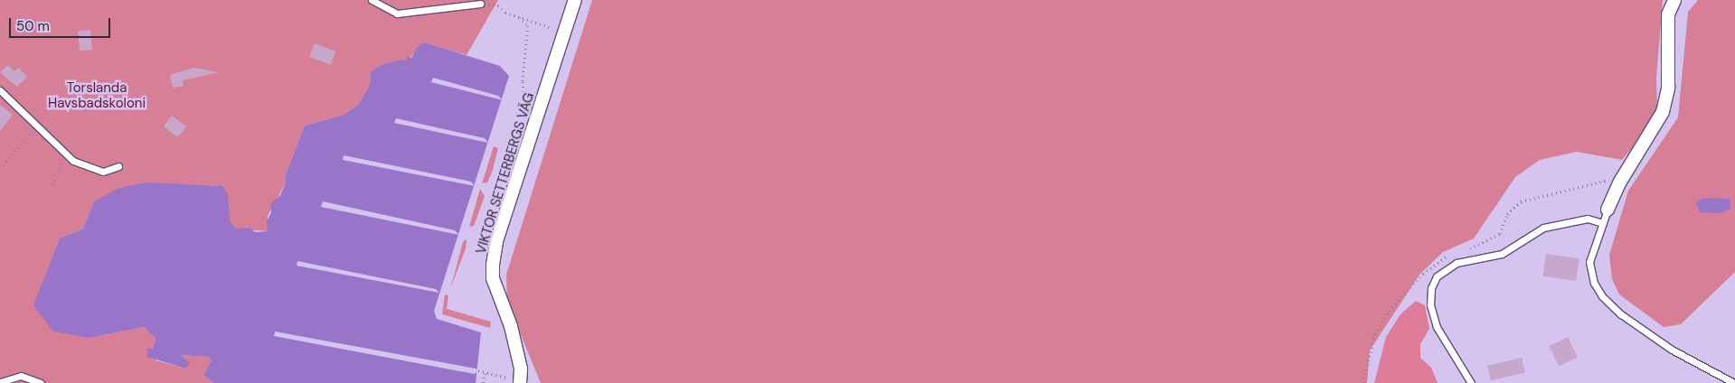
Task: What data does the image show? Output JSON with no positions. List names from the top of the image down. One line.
{"streets":{"street":["VIKTOR SETTERBERGS VÄG"]},"parks":["Torslanda Havsbadskoloni"],"scale_bar":"50 m"}
